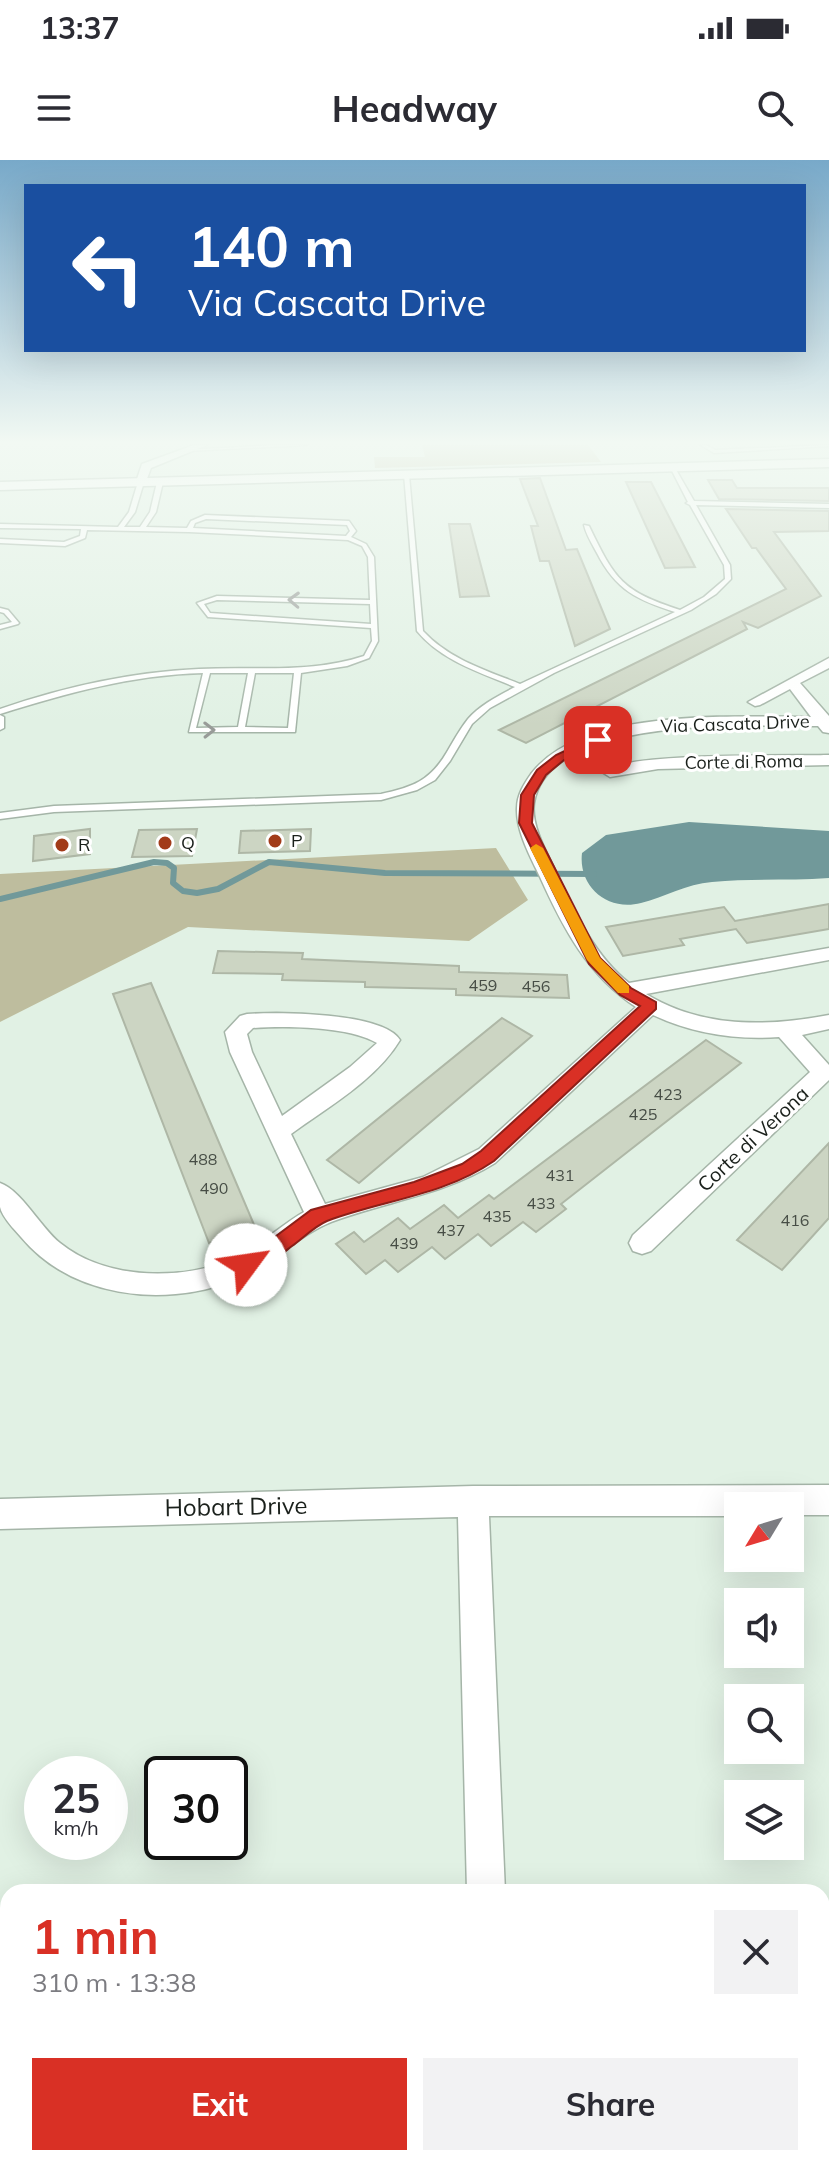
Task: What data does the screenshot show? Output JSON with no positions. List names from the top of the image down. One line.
{"streets":{"street":["Via Cascata Drive","Corte di Roma","Corte di Verona","Hobart Drive"]},"crossings":[["Via Cascata Drive","Corte di Roma"],["Via Cascata Drive","Corte di Verona"]],"places":["P","Q","R"],"house_numbers":["459","456","423","425","488","431","490","433","435","416","437","439"],"north":"bottom left","page":{"status":"13:37","header":"Headway","turn":["140 m","Via Cascata Drive"],"speed":"25 km/h","limit":"30","heading":["1 min","310 m · 13:38"],"buttons":["Exit","Share"]}}
